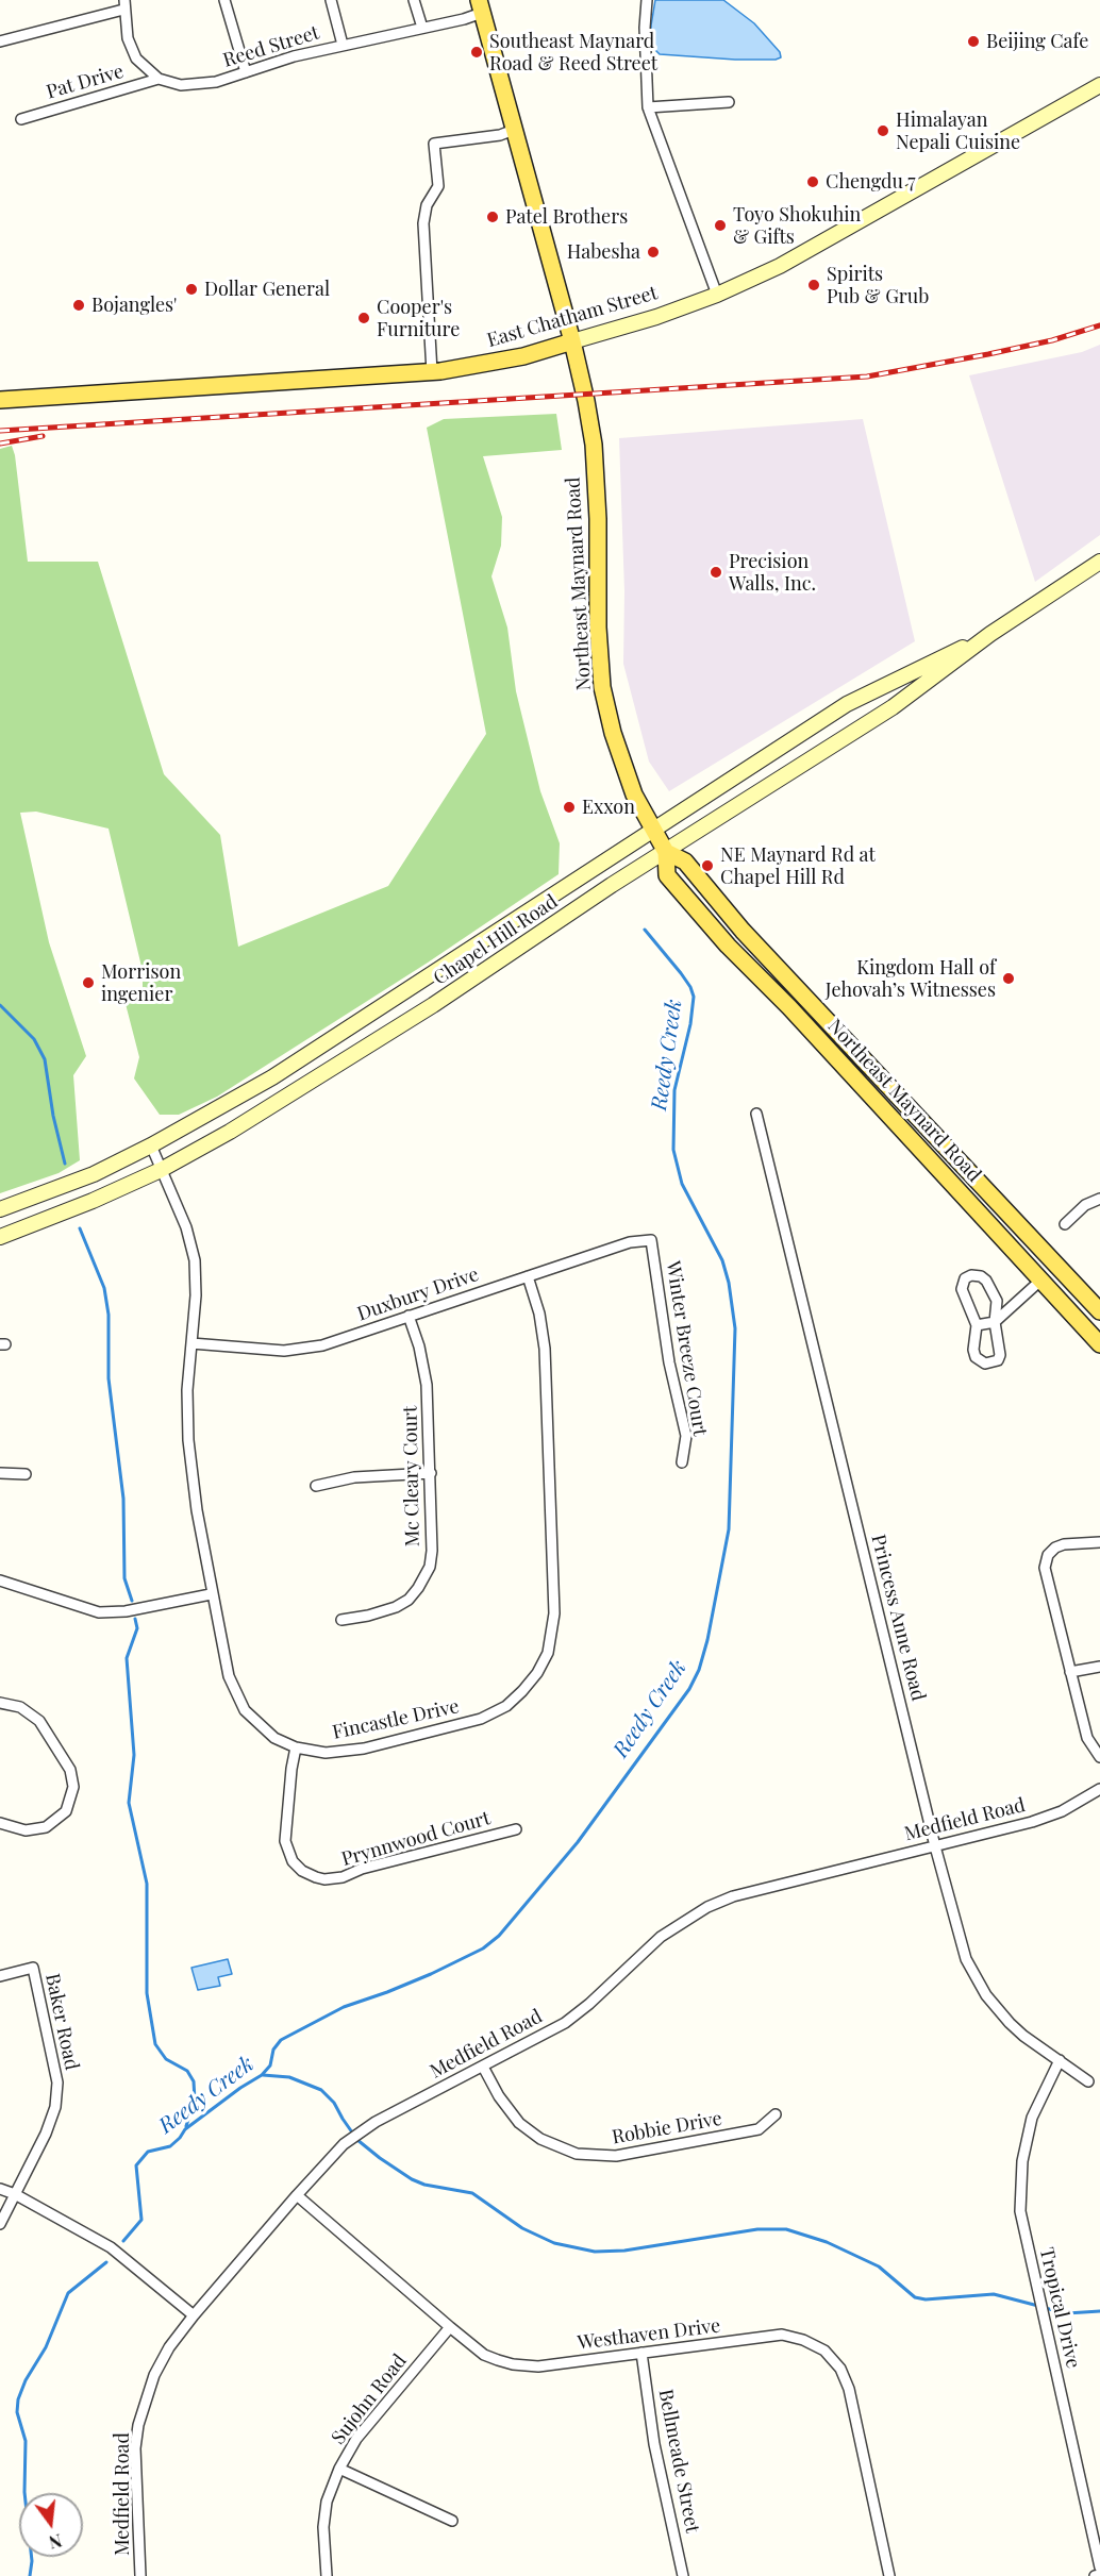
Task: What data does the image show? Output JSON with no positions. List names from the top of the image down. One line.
{"streets":{"main road":["East Chatham Street","Northeast Maynard Road","Chapel Hill Road"],"street":["Reed Street","Pat Drive","Duxbury Drive","Winter Breeze Court","Mc Cleary Court","Princess Anne Road","Fincastle Drive","Medfield Road","Prynnwood Court","Baker Road","Robbie Drive","Tropical Drive","Westhaven Drive","Sujohn Road","Bellmeade Street"]},"crossings":[["Reed Street","Pat Drive"],["Reed Street","Northeast Maynard Road"],["East Chatham Street","Northeast Maynard Road"],["Northeast Maynard Road","Chapel Hill Road"],["Chapel Hill Road","Fincastle Drive"],["Duxbury Drive","Winter Breeze Court"],["Duxbury Drive","Mc Cleary Court"],["Duxbury Drive","Fincastle Drive"],["Princess Anne Road","Medfield Road"],["Princess Anne Road","Tropical Drive"],["Fincastle Drive","Prynnwood Court"],["Medfield Road","Robbie Drive"],["Medfield Road","Westhaven Drive"],["Westhaven Drive","Sujohn Road"],["Westhaven Drive","Bellmeade Street"]],"water":["Reedy Creek"],"places":["Beijing Cafe","Southeast Maynard Road & Reed Street","Himalayan Nepali Cuisine","Chengdu 7","Patel Brothers","Toyo Shokuhin & Gifts","Habesha","Spirits Pub & Grub","Dollar General","Bojangles'","Cooper's Furniture","Precision Walls, Inc.","Exxon","NE Maynard Rd at Chapel Hill Rd","Kingdom Hall of Jehovah’s Witnesses","Morrison ingenier"],"north":"bottom"}
